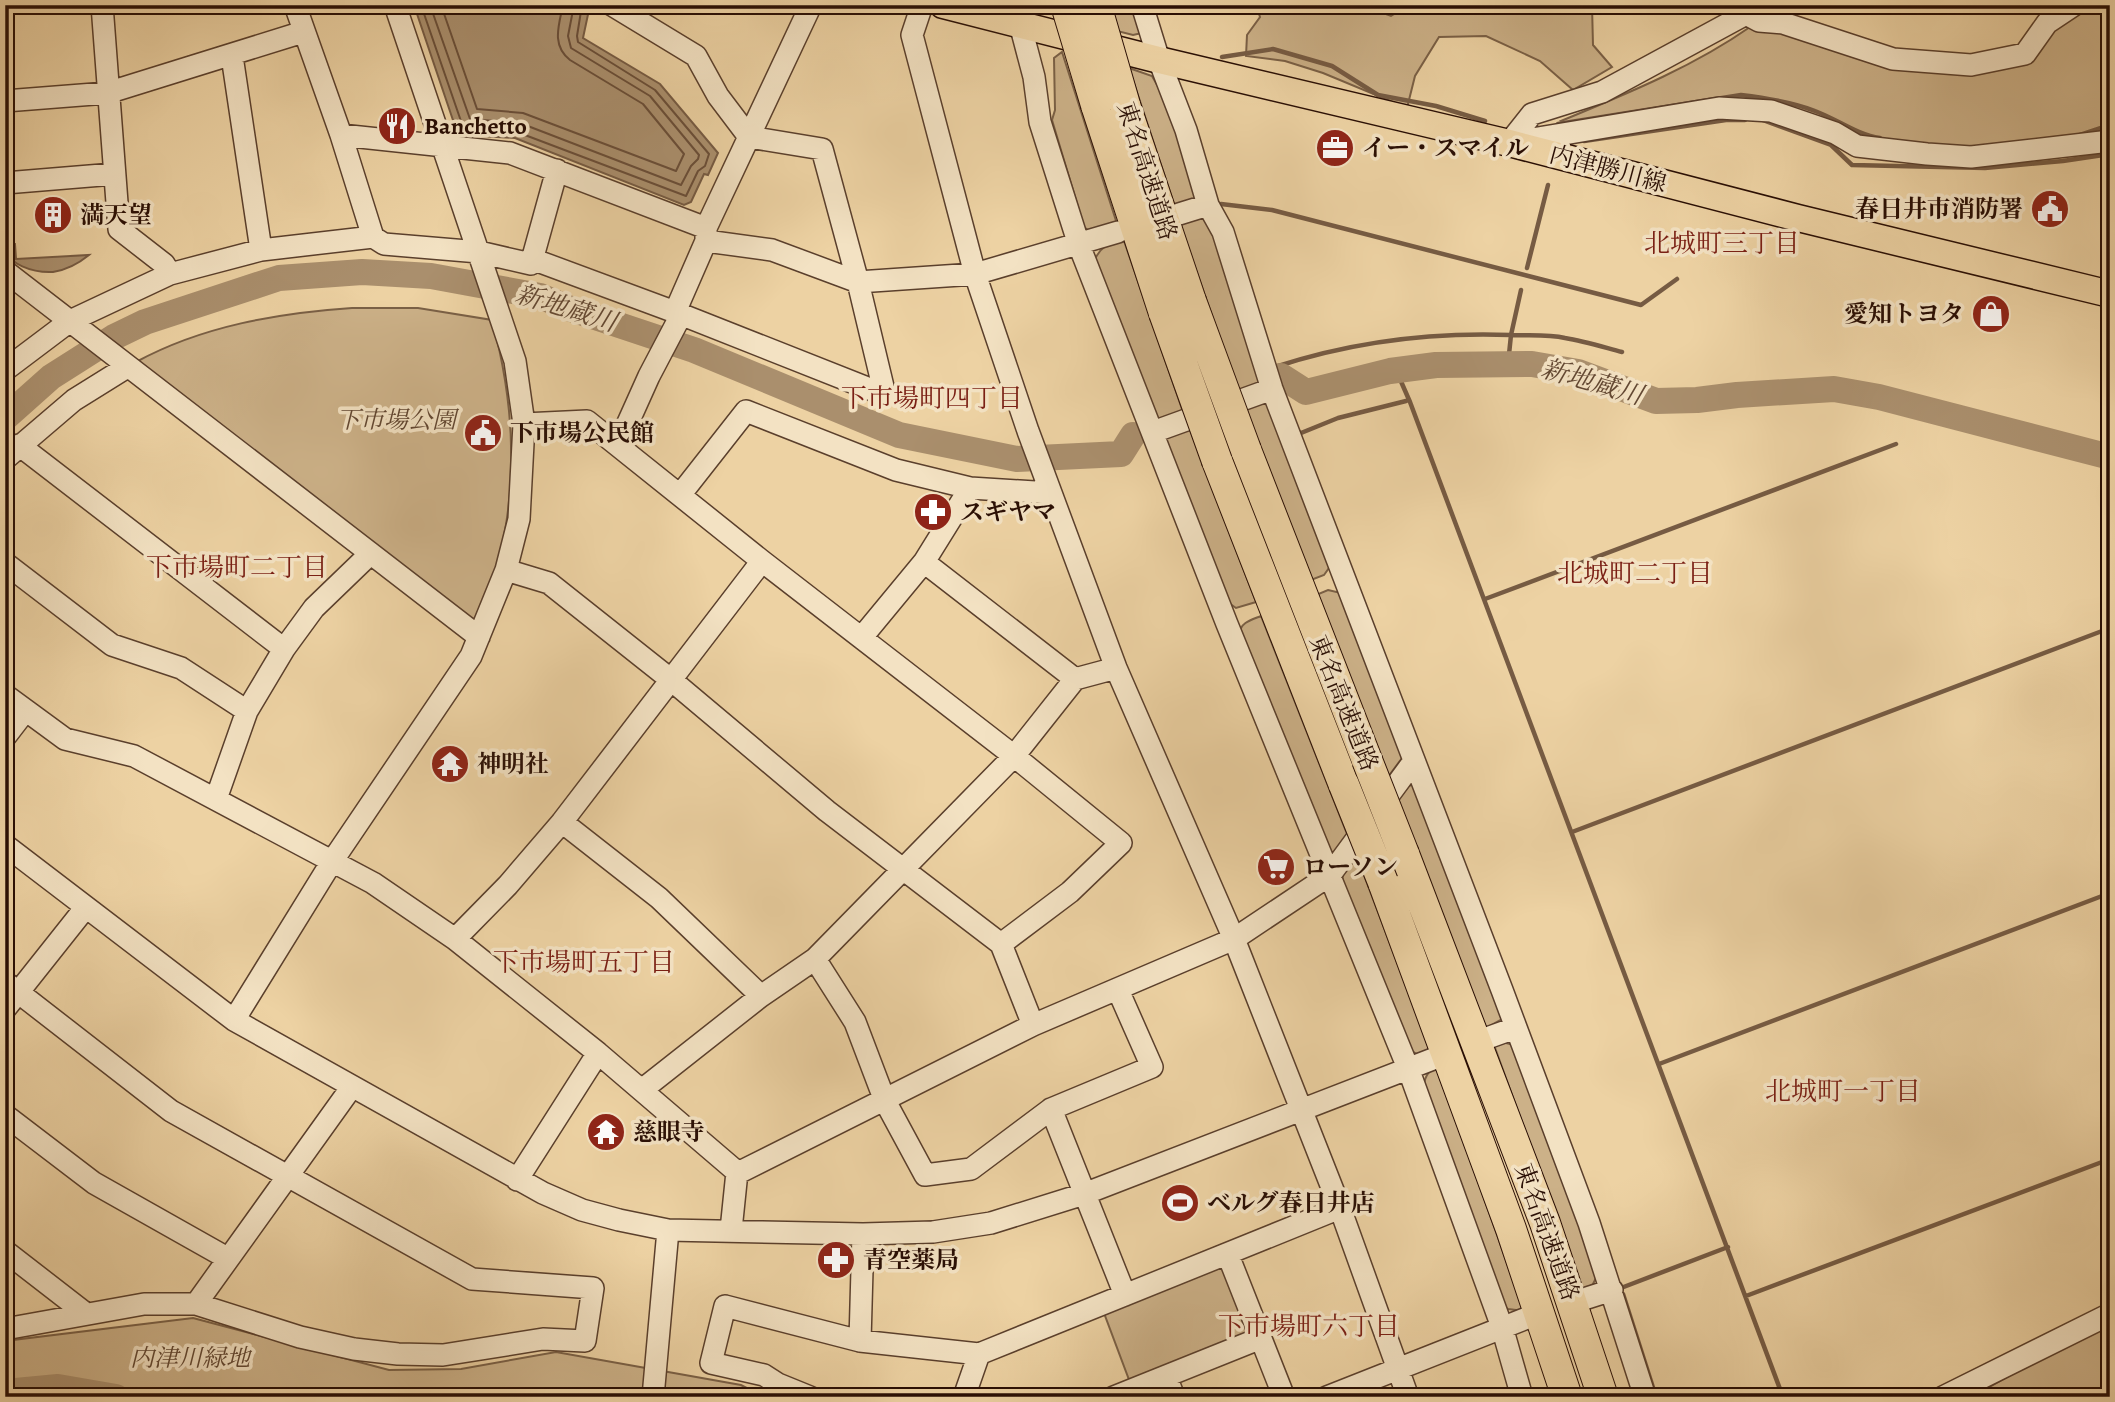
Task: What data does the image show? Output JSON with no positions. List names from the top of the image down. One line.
{"streets":{"highway":["東名高速道路"],"main road":["内津勝川線"]},"districts":["北城町三丁目","下市場町四丁目","下市場町二丁目","北城町二丁目","下市場町五丁目","北城町一丁目","下市場町六丁目"],"water":["新地蔵川"],"parks":["下市場公園","内津川緑地"],"places":{"restaurant":["Banchetto"],"office":["イー・スマイル"],"public building":["春日井市消防署","下市場公民館"],"building":["満天望"],"shop":["愛知トヨタ"],"pharmacy":["スギヤマ","青空薬局"],"temple":["神明社","慈眼寺"],"supermarket":["ローソン"],"sports":["ベルグ春日井店"]}}
